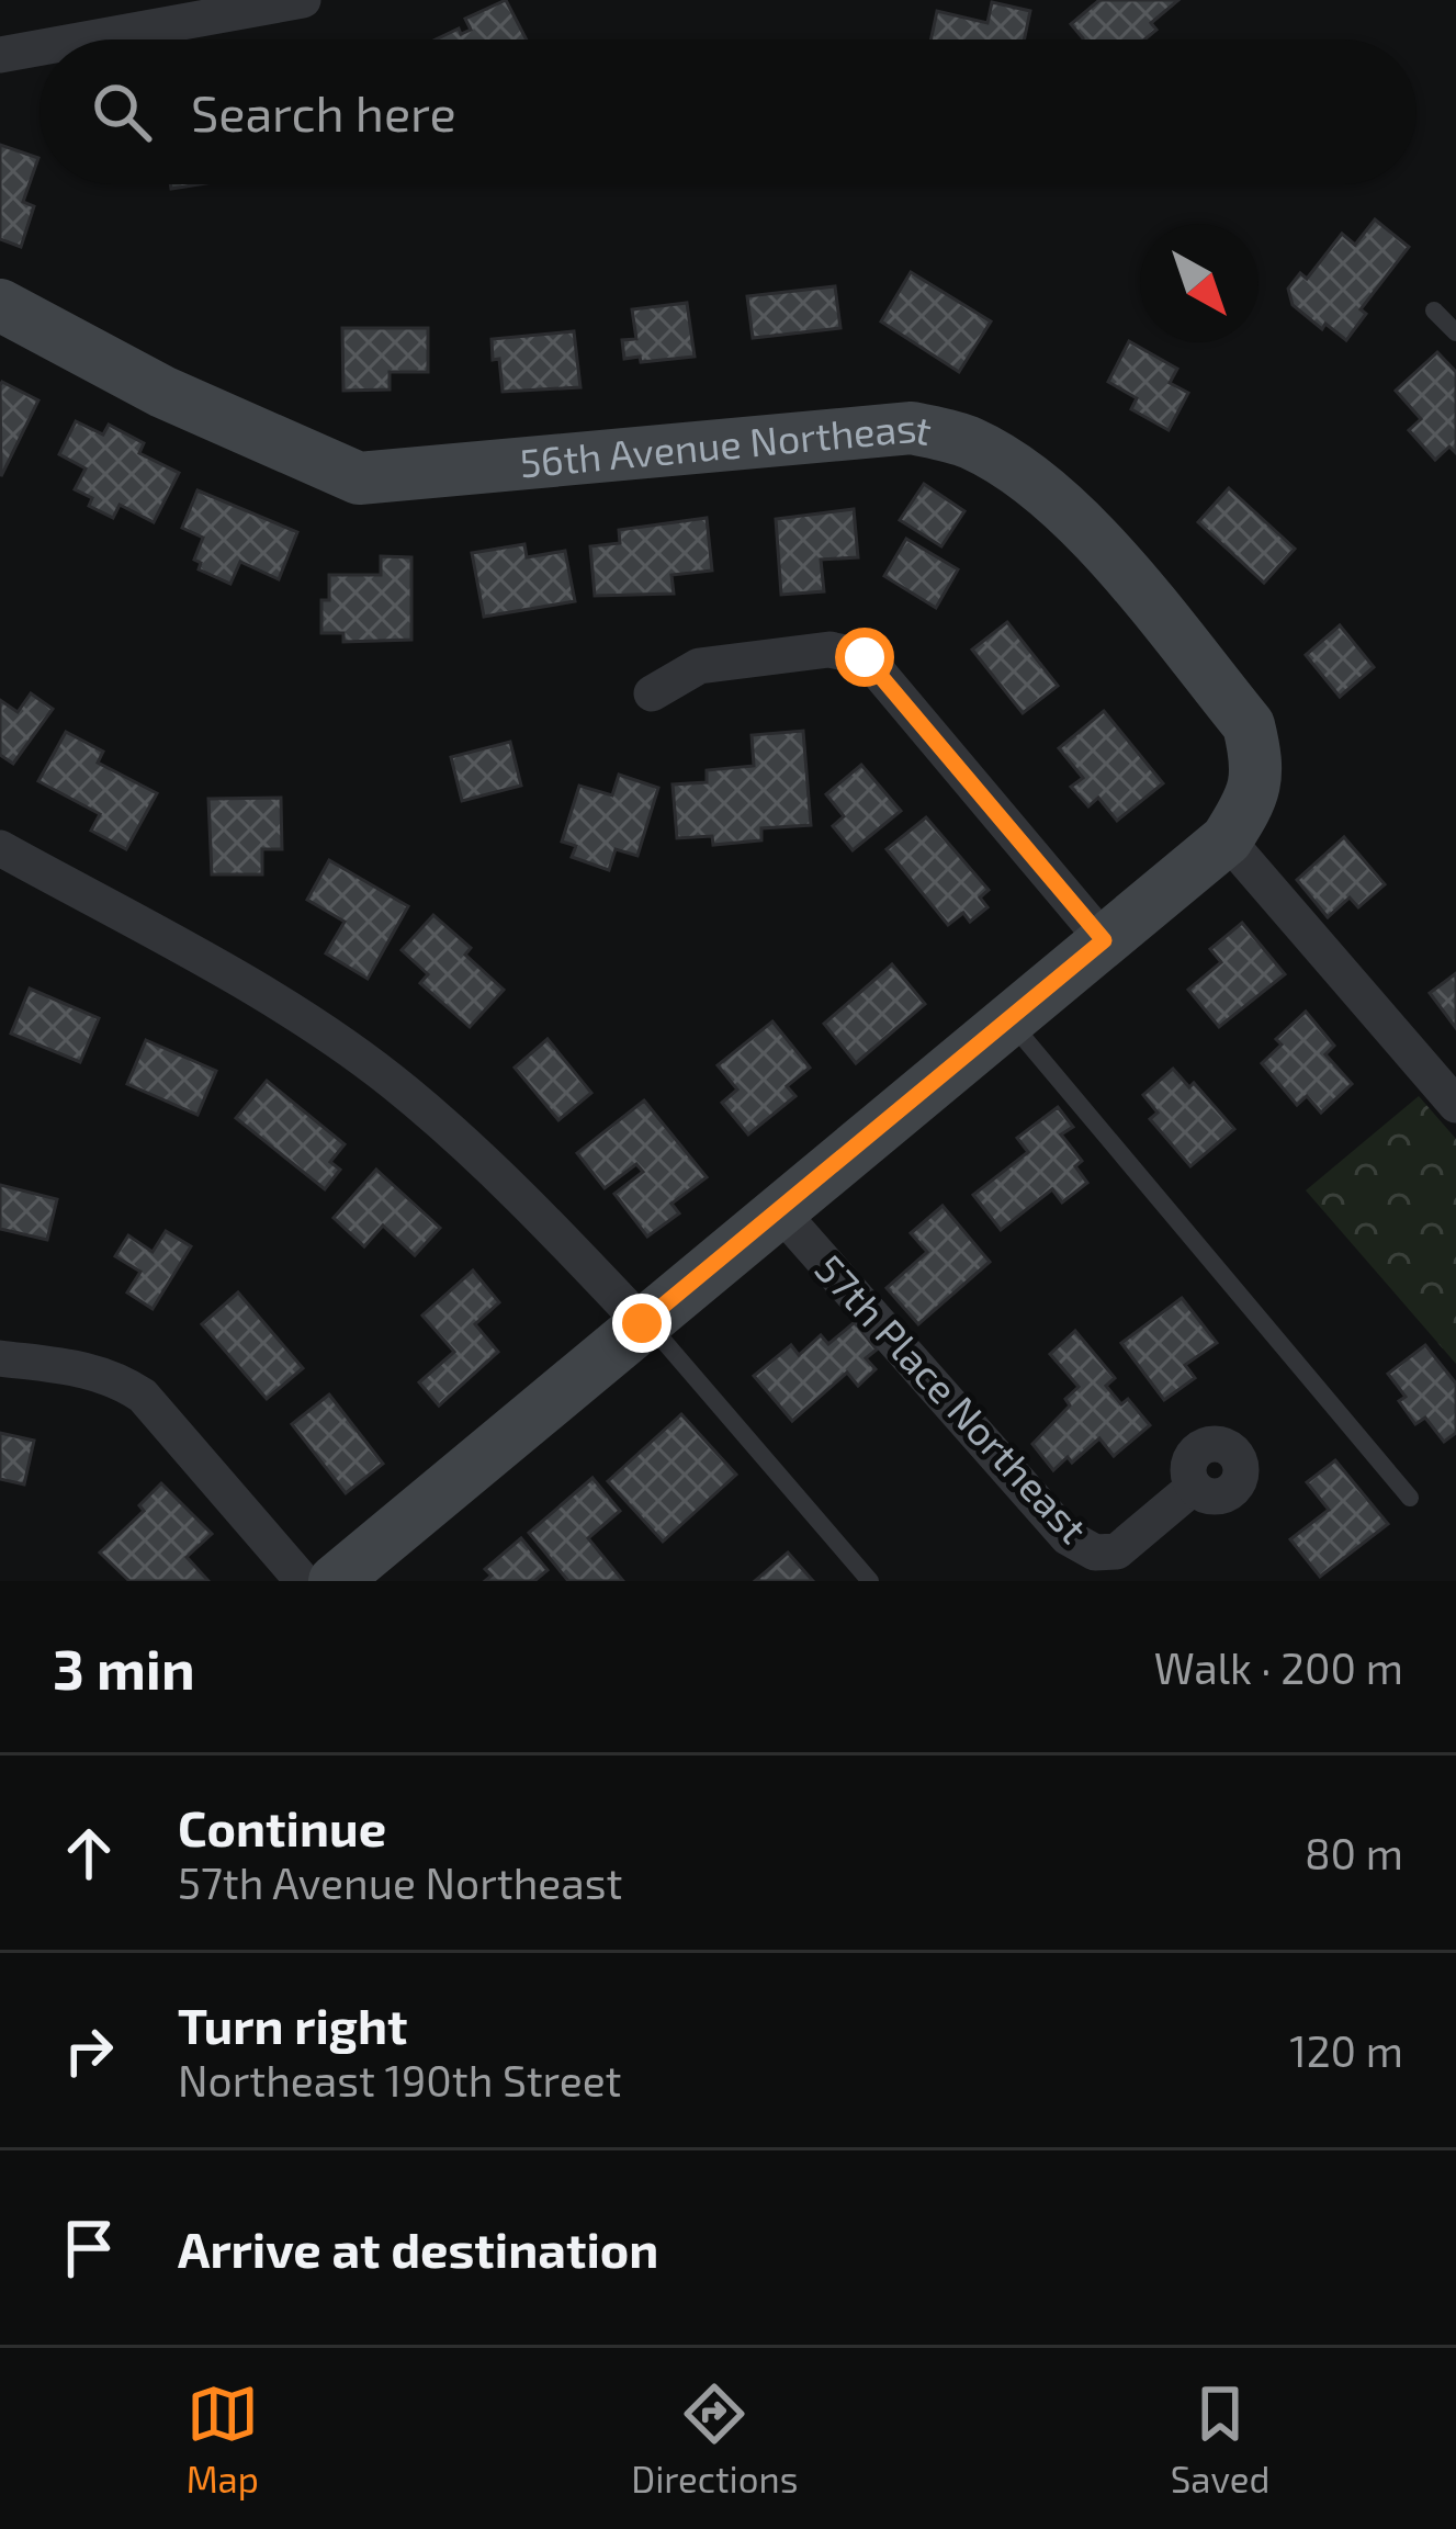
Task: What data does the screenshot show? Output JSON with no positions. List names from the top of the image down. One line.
{"streets":{"street":["56th Avenue Northeast","57th Place Northeast"]},"north":"bottom right","page":{"search":"Search here","heading":["3 min","Walk · 200 m"],"list":[["Continue","57th Avenue Northeast","80 m"],["Turn right","Northeast 190th Street","120 m"],"Arrive at destination"],"nav":["Map","Directions","Saved"]}}
